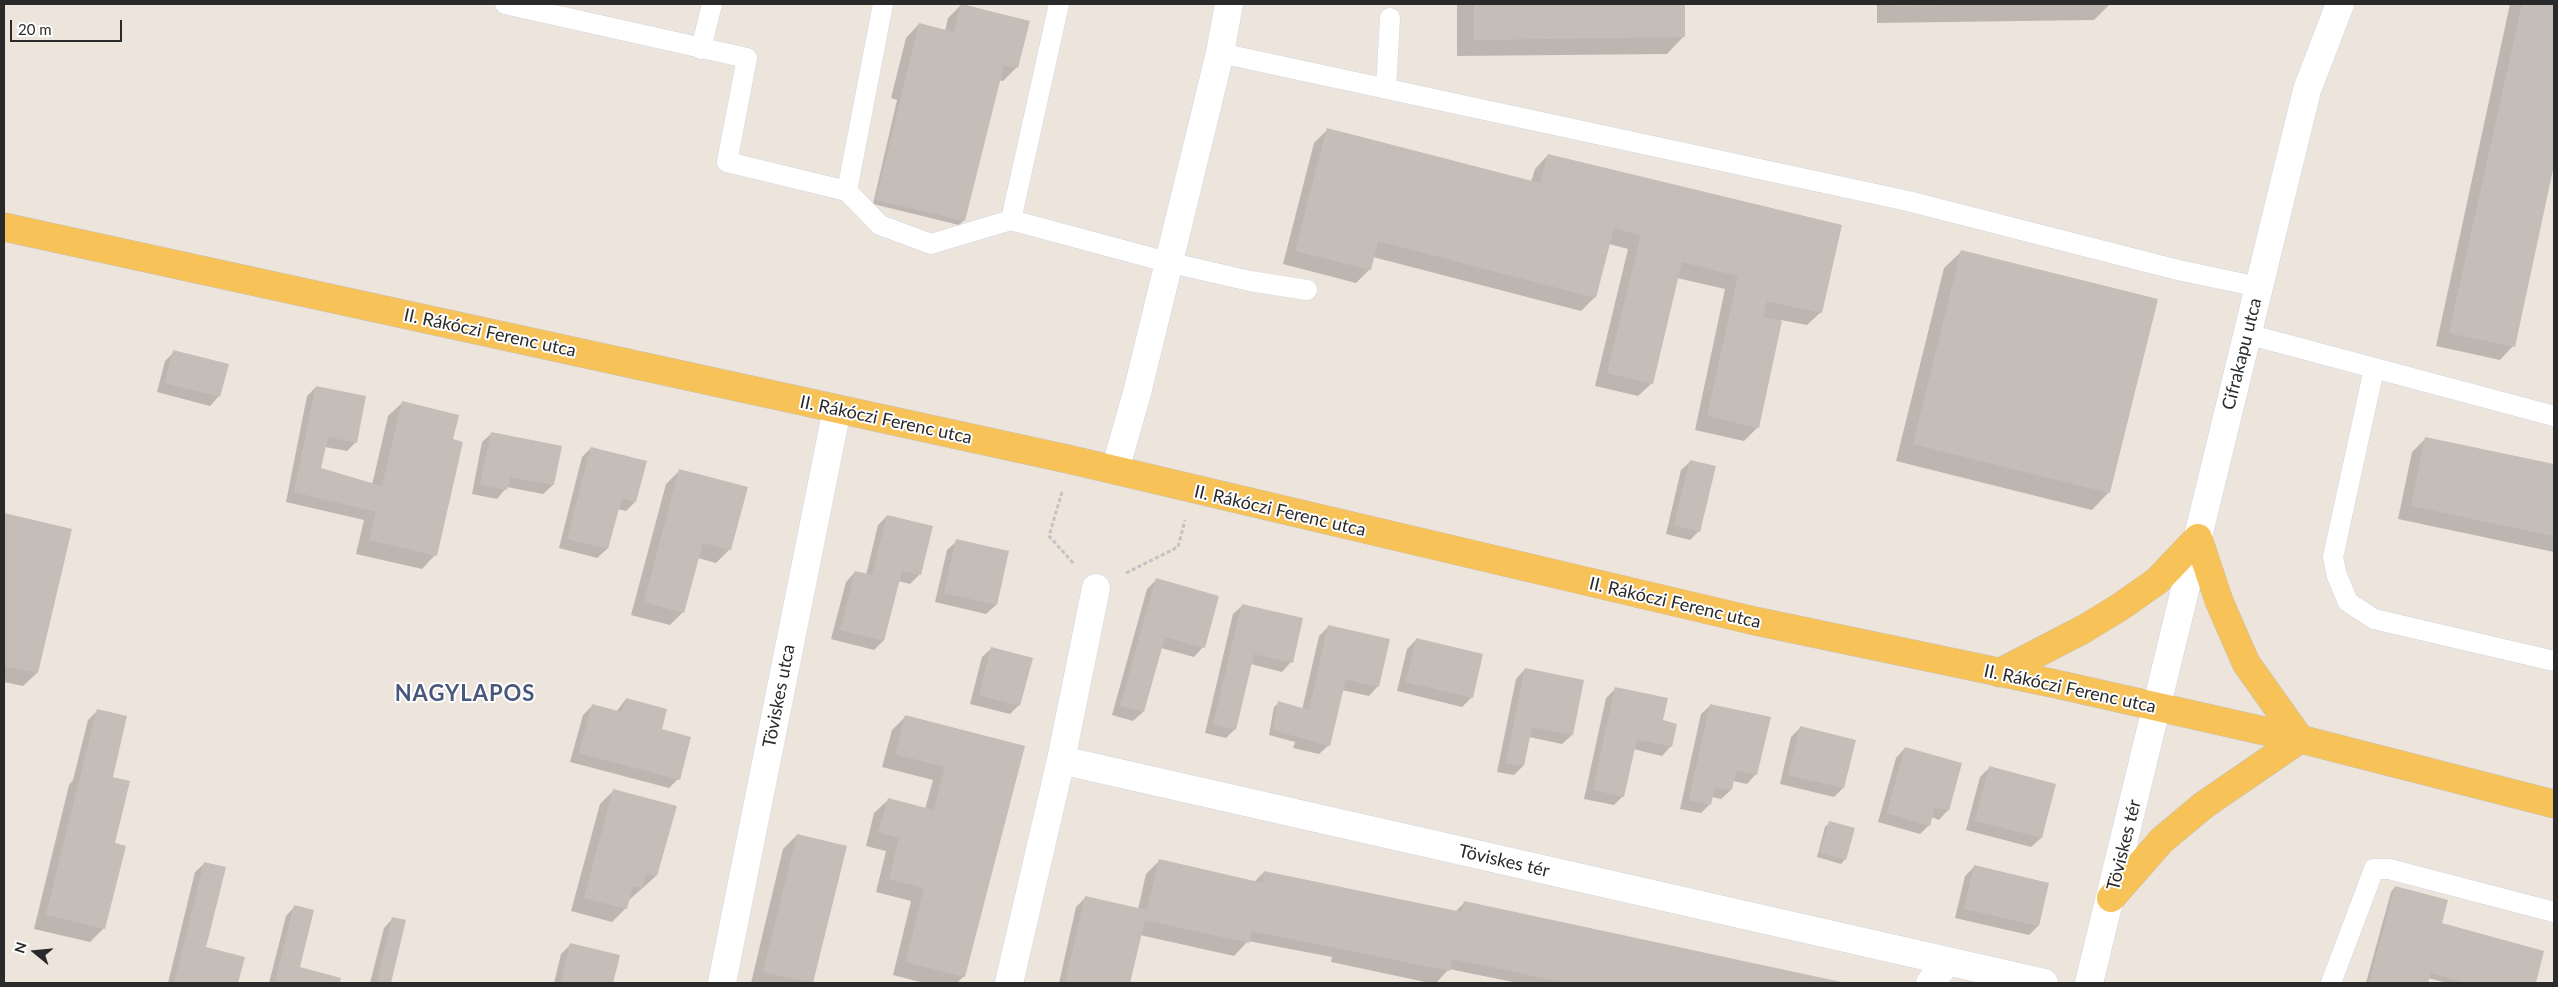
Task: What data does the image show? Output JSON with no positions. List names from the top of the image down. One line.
{"streets":{"main road":["II. Rákóczi Ferenc utca"],"street":["Cifrakapu utca","Töviskes utca","Töviskes tér"]},"crossings":[["II. Rákóczi Ferenc utca","Cifrakapu utca"],["II. Rákóczi Ferenc utca","Töviskes utca"],["II. Rákóczi Ferenc utca","Töviskes tér"],["Cifrakapu utca","Töviskes tér"]],"districts":["NAGYLAPOS"],"scale_bar":"20 m","north":"left"}
